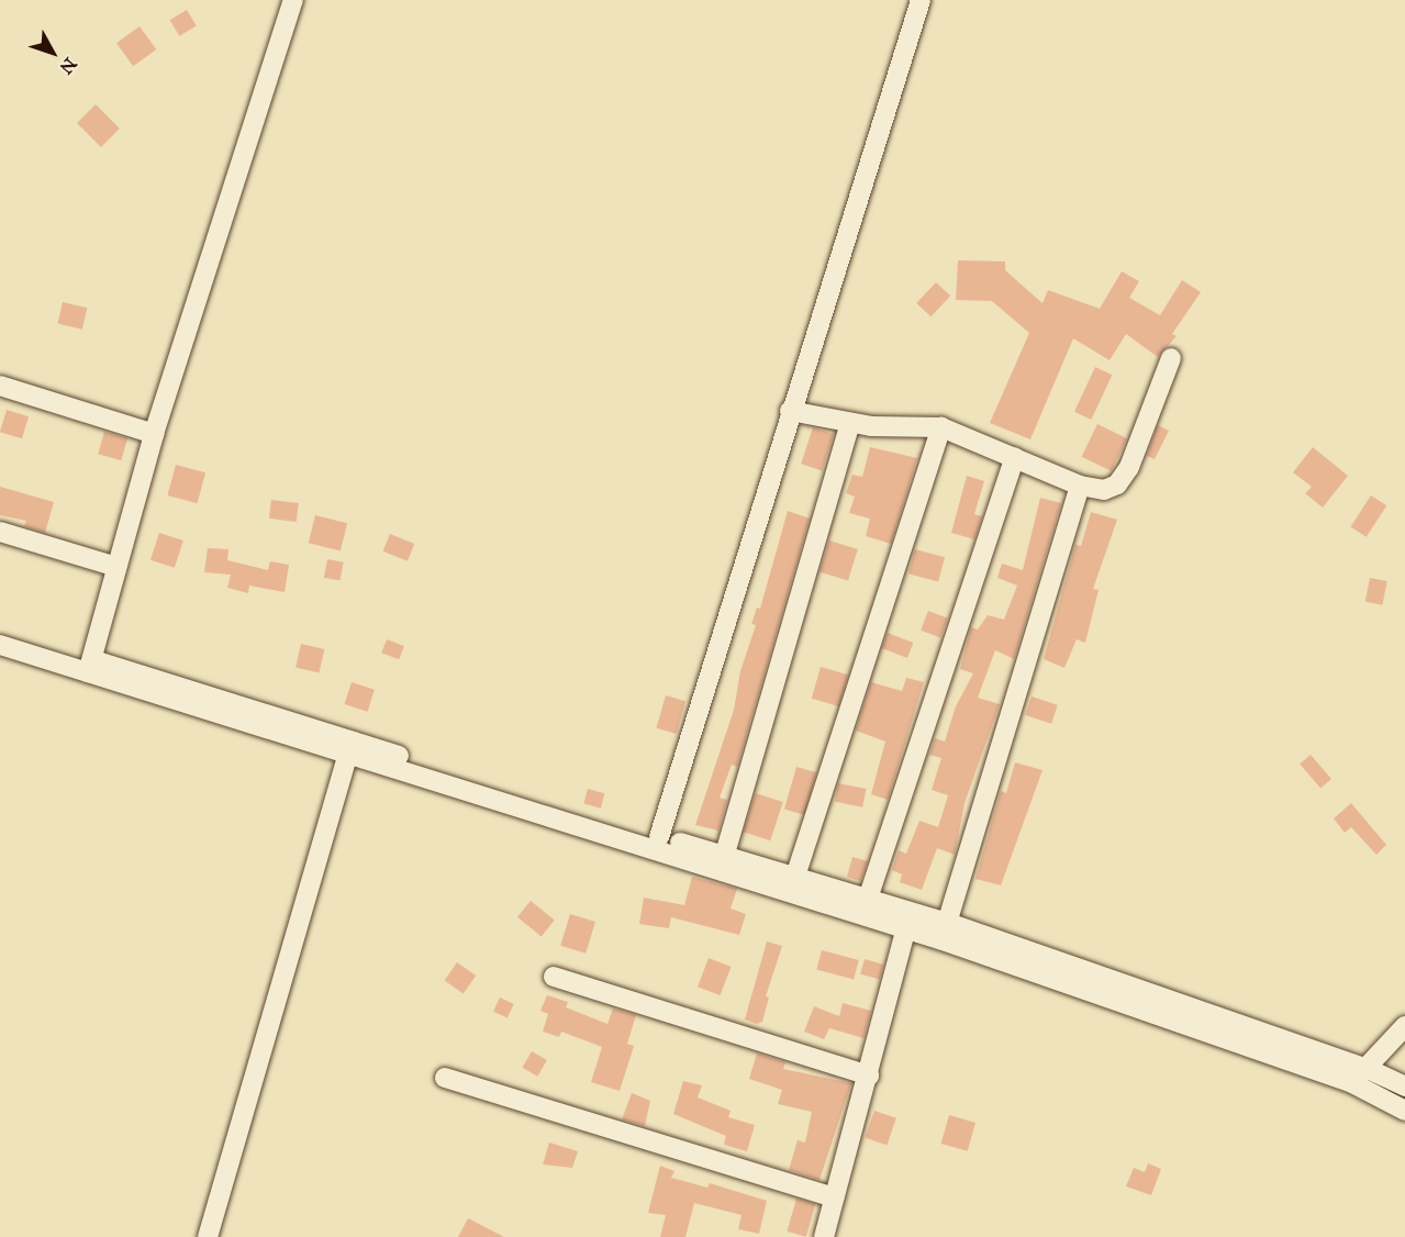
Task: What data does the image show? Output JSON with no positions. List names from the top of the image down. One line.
{"north":"bottom right"}
